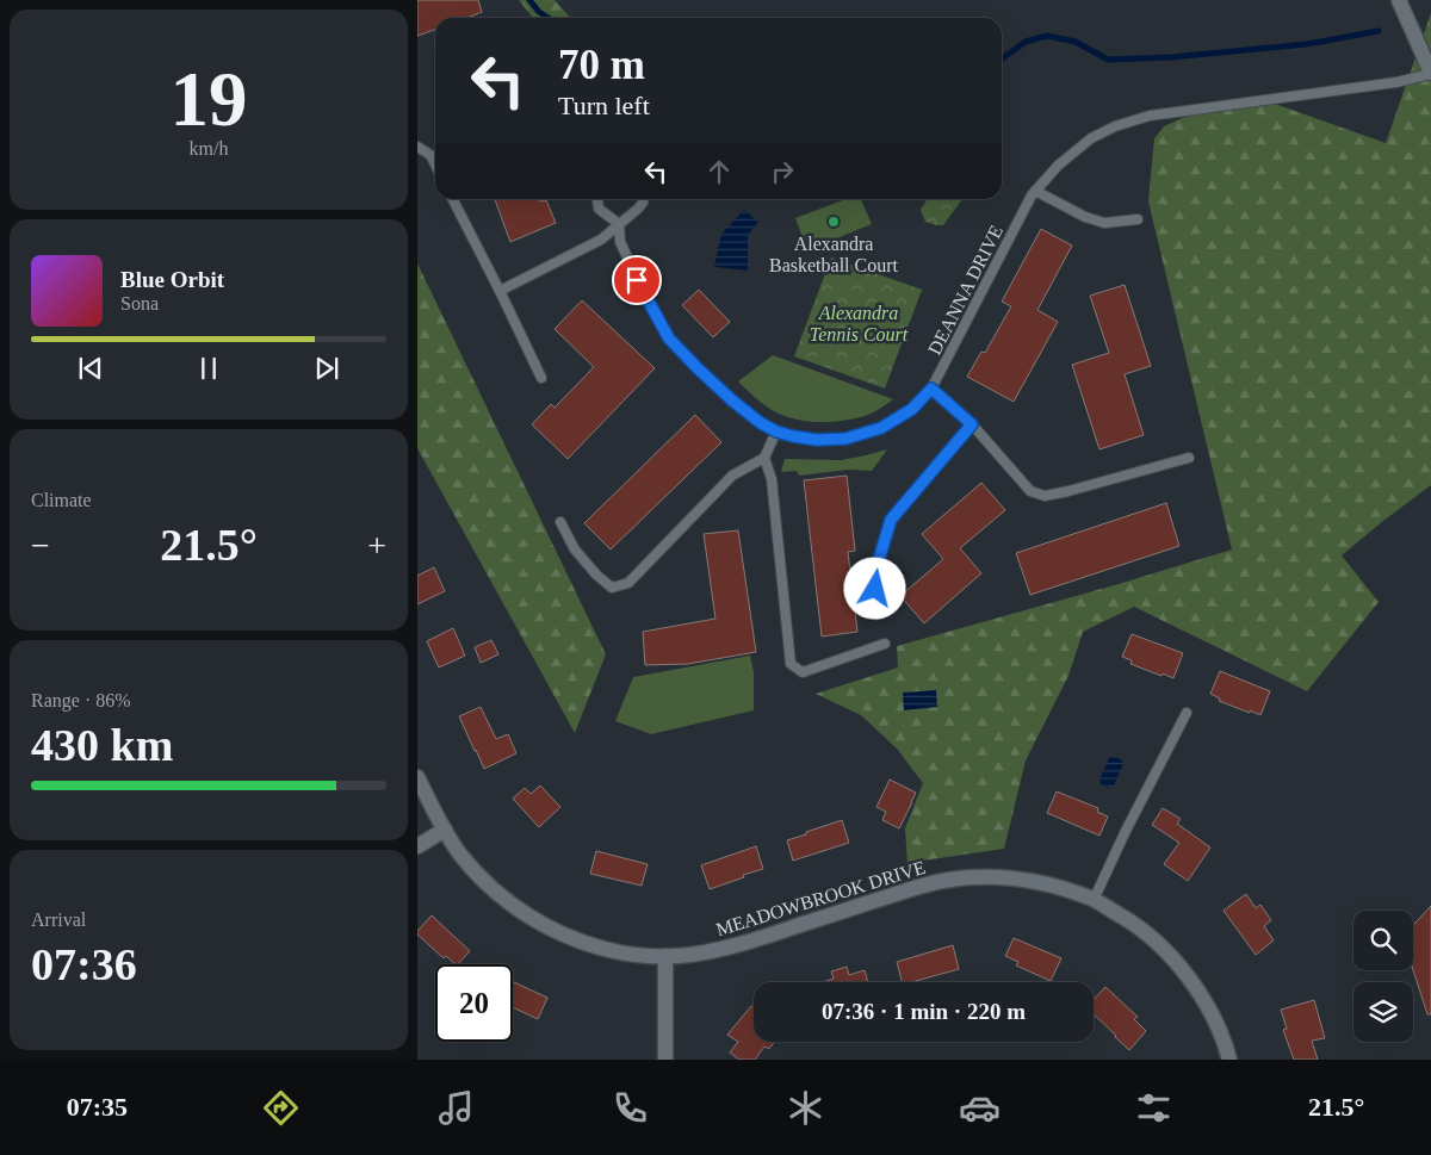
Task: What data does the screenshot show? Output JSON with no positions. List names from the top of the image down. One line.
{"streets":{"street":["MEADOWBROOK DRIVE"],"lane":["DEANNA DRIVE"]},"parks":["Alexandra Tennis Court"],"places":["Alexandra Basketball Court"],"page":{"tile":[["19","km/h"],"Climate",["Range · 86%","430 km"],["Arrival","07:36"]],"turn":["70 m","Turn left"],"song":["Blue Orbit","Sona"],"heat":["−","21.5°","+"],"limit":"20","trip":"07:36 · 1 min · 220 m","tabs":["07:35","21.5°"]}}
